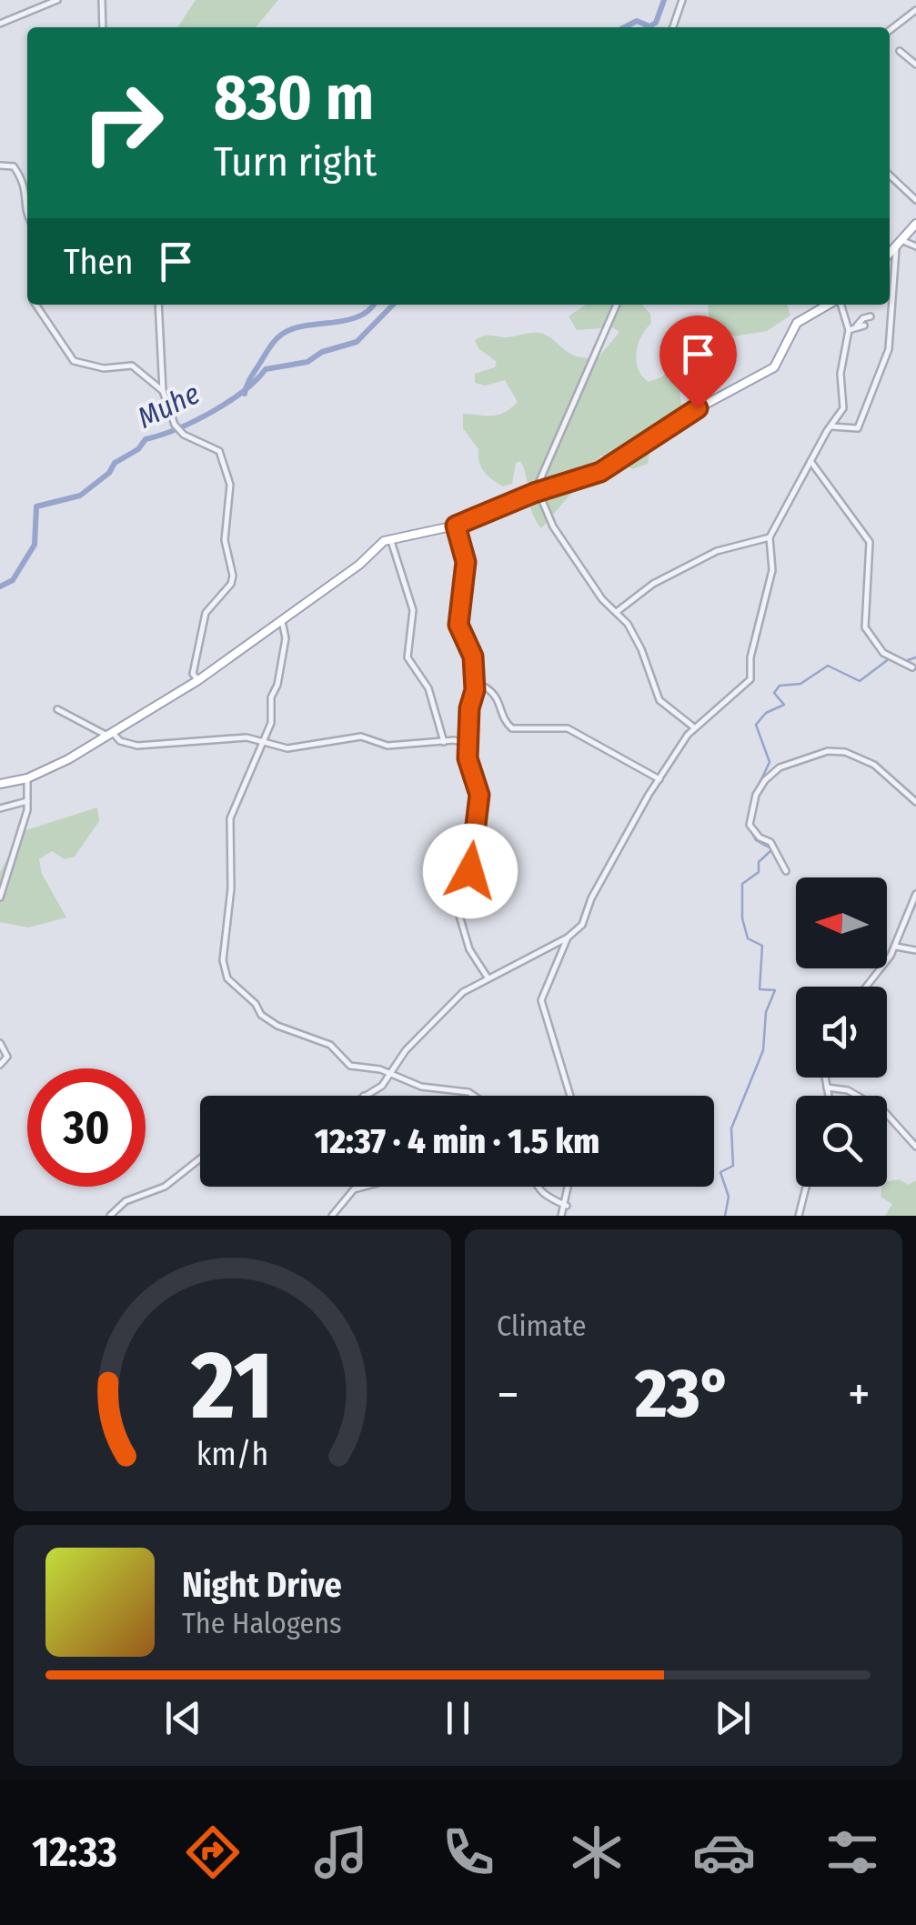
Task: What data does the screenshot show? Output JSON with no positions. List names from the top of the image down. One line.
{"water":["Muhe"],"north":"left","page":{"turn":["830 m","Turn right"],"then":"Then","limit":"30","trip":"12:37 · 4 min · 1.5 km","tile":"Climate","heat":["−","23°","+"],"song":["Night Drive","The Halogens"],"tabs":"12:33","gauge":["21","km/h"]}}
